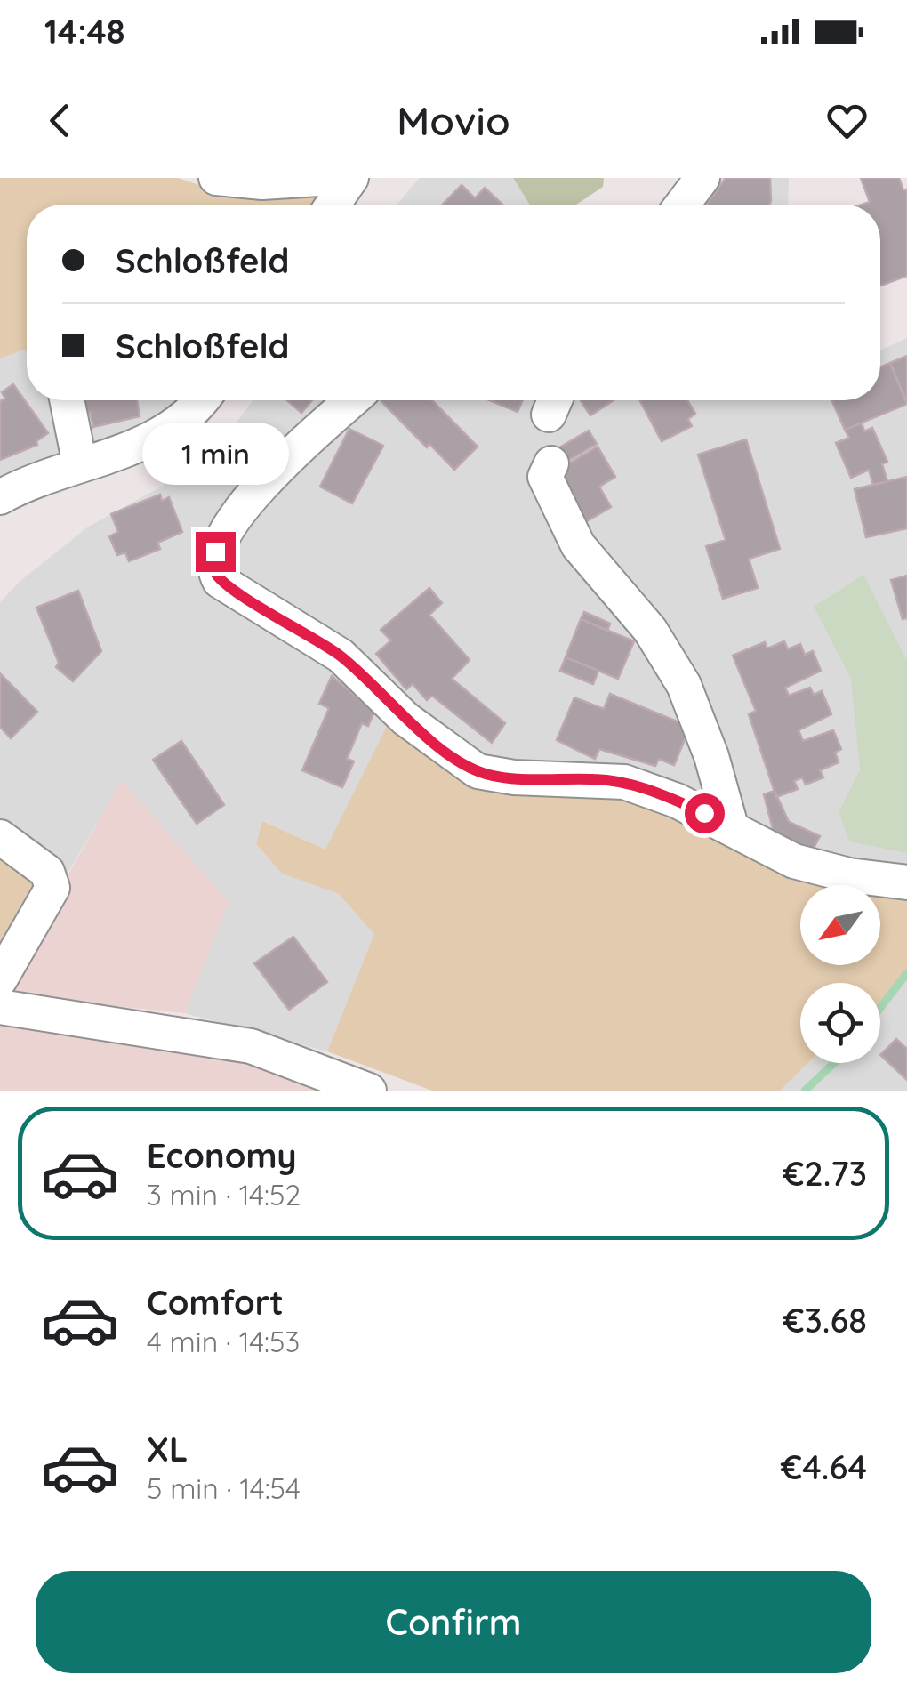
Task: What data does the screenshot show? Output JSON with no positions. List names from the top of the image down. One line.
{"north":"bottom left","page":{"status":"14:48","header":"Movio","banner":["Schloßfeld","Schloßfeld"],"bubble":"1 min","list":[{"name":"Economy","note":"3 min · 14:52","value":"€2.73"},{"name":"Comfort","note":"4 min · 14:53","value":"€3.68"},{"name":"XL","note":"5 min · 14:54","value":"€4.64"}],"buttons":"Confirm"}}
